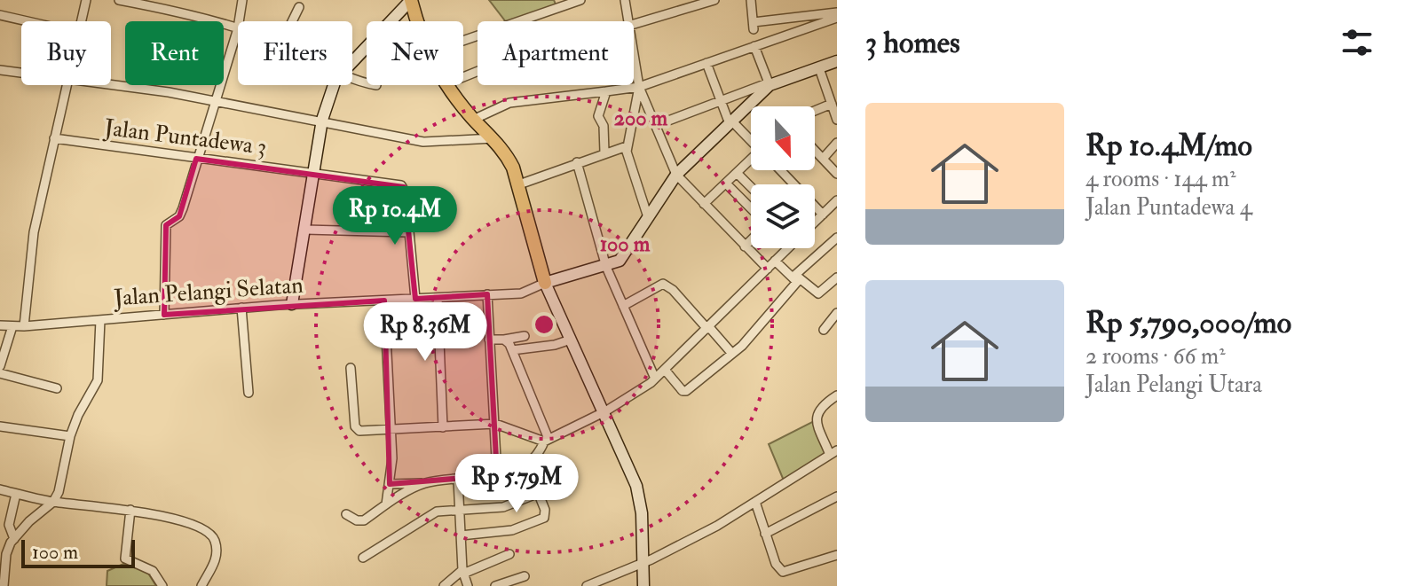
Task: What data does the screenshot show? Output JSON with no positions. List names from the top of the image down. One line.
{"streets":{"street":["Jalan Puntadewa 3","Jalan Pelangi Selatan"]},"scale_bar":"100 m","north":"bottom","page":{"heading":"3 homes","chip":["Buy","Rent","Filters","New","Apartment"],"list":[{"name":"Rp 10.4M/mo","note":"4 rooms · 144 m² · Jalan Puntadewa 4"},{"name":"Rp 5,790,000/mo","note":"2 rooms · 66 m² · Jalan Pelangi Utara"}],"price":["Rp 10.4M","Rp 8.36M","Rp 5.79M"],"scale":"100 m"},"rings":["200 m","100 m"]}
